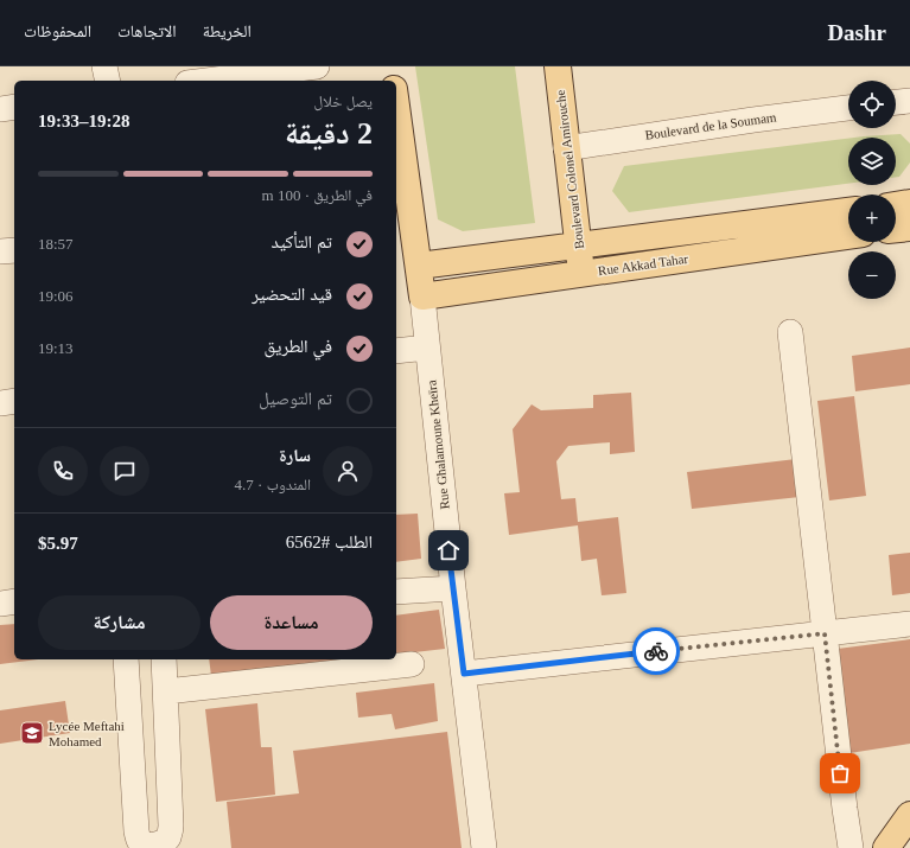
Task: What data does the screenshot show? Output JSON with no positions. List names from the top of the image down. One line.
{"streets":{"main road":["Boulevard Colonel Amirouche","Rue Akkad Tahar"],"street":["Boulevard de la Soumam","Rue Ghalamoune Kheïra"]},"crossings":[["Boulevard de la Soumam","Boulevard Colonel Amirouche"],["Boulevard Colonel Amirouche","Rue Akkad Tahar"],["Rue Akkad Tahar","Rue Ghalamoune Kheïra"]],"places":{"school or university":["Lycée Meftahi Mohamed"]},"page":{"header":"Dashr","nav":["الخريطة","الاتجاهات","المحفوظات"],"map_buttons":["+","−"],"heading":["2 دقيقة","يصل خلال","19:28–19:33"],"panel":["سارة","المندوب · 4.7","الطلب #6562","$5.97"],"bar":"في الطريق · 100 m","list":[["تم التأكيد","18:57"],["قيد التحضير","19:06"],["في الطريق","19:13"],"تم التوصيل"],"buttons":["مساعدة","مشاركة"]}}
